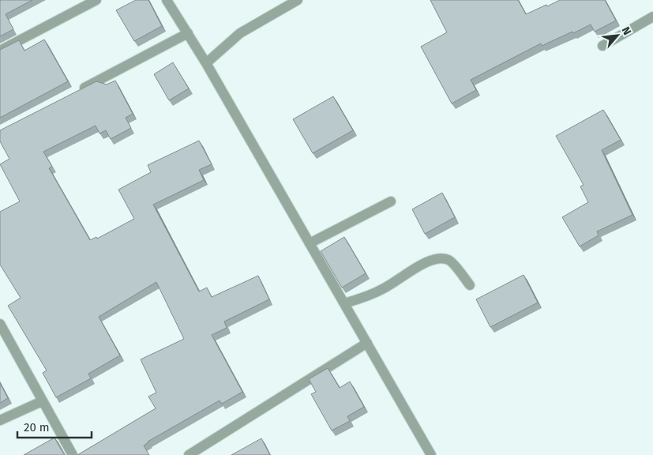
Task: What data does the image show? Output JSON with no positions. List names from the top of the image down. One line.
{"scale_bar":"20 m","north":"top right"}
